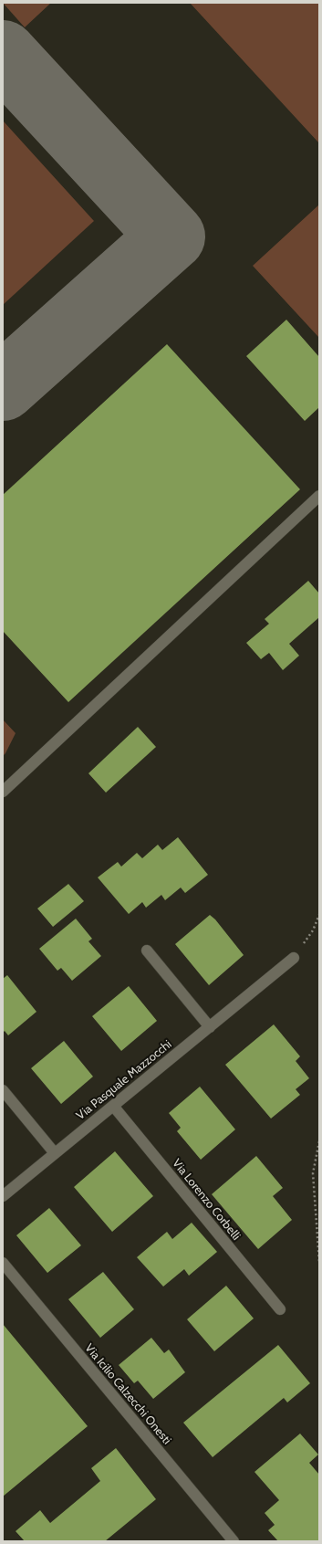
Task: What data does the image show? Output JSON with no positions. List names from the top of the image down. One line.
{"streets":{"street":["Via Pasquale Mazzocchi","Via Lorenzo Corbelli","Via Icilio Calzecchi Onesti"]},"crossings":[["Via Pasquale Mazzocchi","Via Lorenzo Corbelli"]]}
